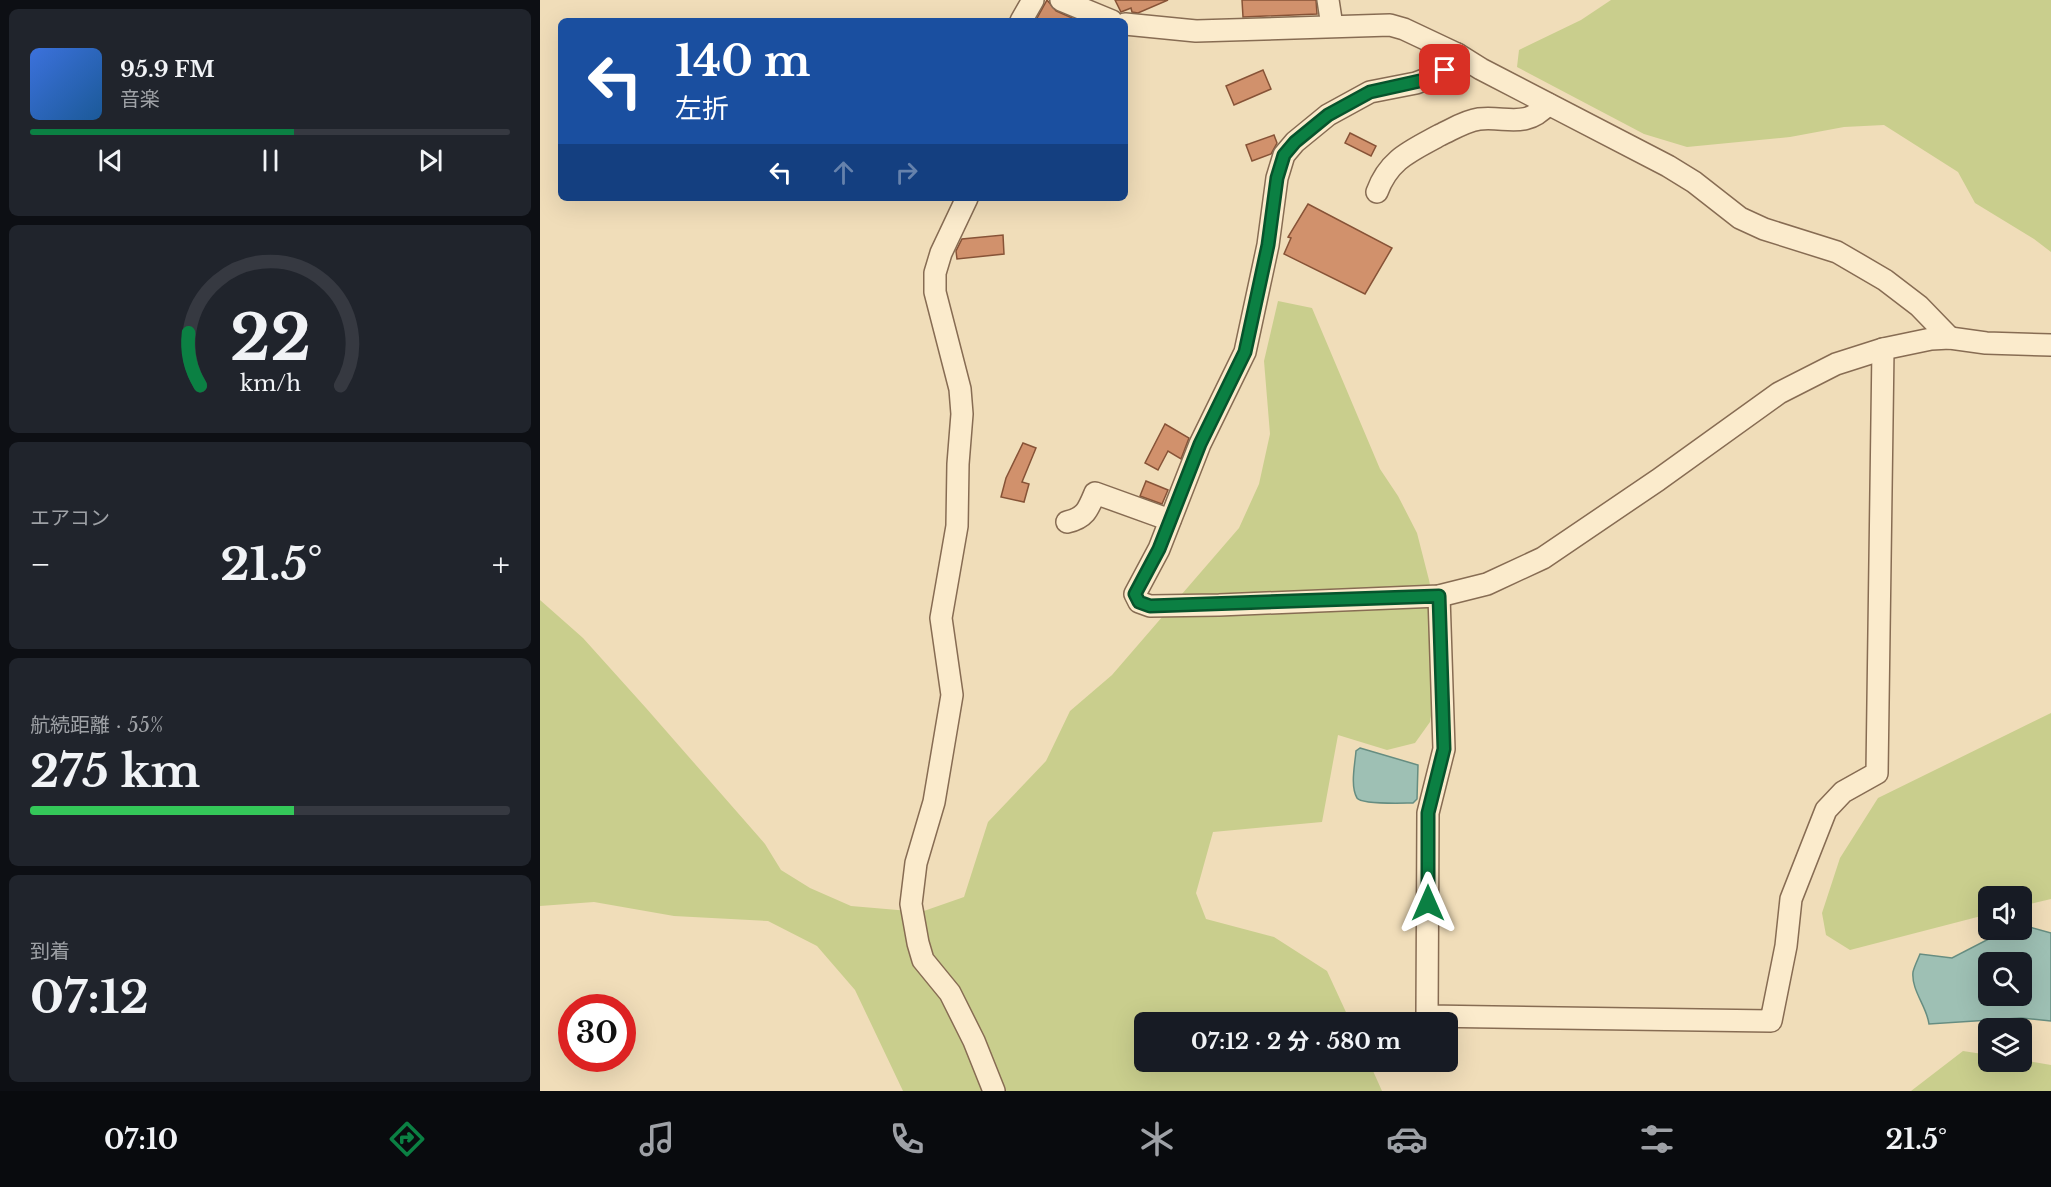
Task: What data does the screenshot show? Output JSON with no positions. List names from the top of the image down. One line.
{"page":{"turn":["140 m","左折"],"song":["95.9 FM","音楽"],"tile":["エアコン",["航続距離 · 55%","275 km"],["到着","07:12"]],"heat":["−","21.5°","+"],"limit":"30","trip":"07:12 · 2 分 · 580 m","tabs":["07:10","21.5°"],"gauge":["22","km/h"]}}
